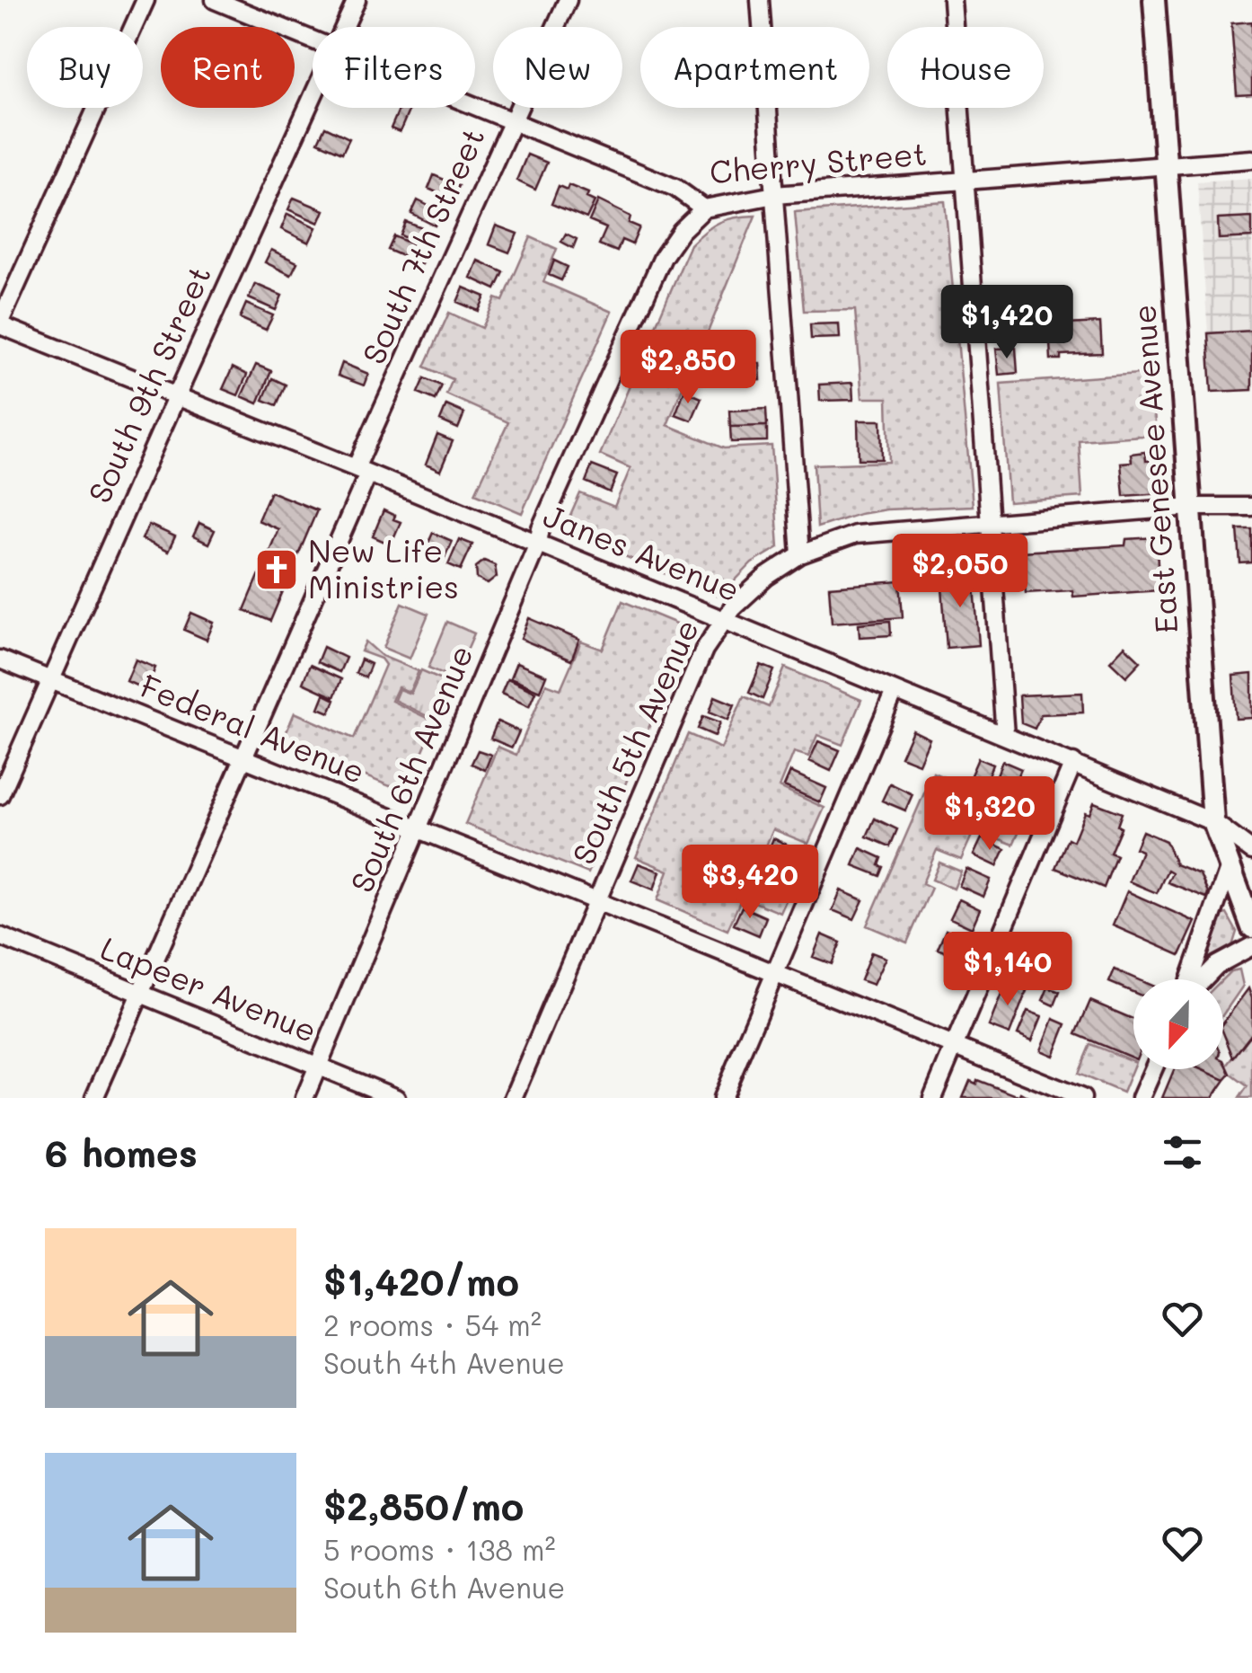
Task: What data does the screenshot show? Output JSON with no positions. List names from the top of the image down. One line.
{"streets":{"main road":["East Genesee Avenue"],"street":["Cherry Street","South 7th Street","South 9th Street","Janes Avenue","Federal Avenue","South 5th Avenue","South 6th Avenue","Lapeer Avenue"]},"crossings":[["Cherry Street","South 7th Street"],["Cherry Street","East Genesee Avenue"],["Cherry Street","South 6th Avenue"],["South 7th Street","Janes Avenue"],["South 7th Street","Federal Avenue"],["South 7th Street","Lapeer Avenue"],["South 9th Street","Janes Avenue"],["South 9th Street","Federal Avenue"],["East Genesee Avenue","Janes Avenue"],["East Genesee Avenue","South 5th Avenue"],["Janes Avenue","South 5th Avenue"],["Janes Avenue","South 6th Avenue"],["Federal Avenue","South 5th Avenue"],["Federal Avenue","South 6th Avenue"],["South 6th Avenue","Lapeer Avenue"]],"places":{"church":["New Life Ministries"]},"north":"bottom","page":{"chip":["Buy","Rent","Filters","New","Apartment","House"],"price":["$1,420","$2,850","$2,050","$1,320","$3,420","$1,140"],"heading":"6 homes","list":[{"name":"$1,420/mo","note":"2 rooms · 54 m² · South 4th Avenue"},{"name":"$2,850/mo","note":"5 rooms · 138 m² · South 6th Avenue"}]}}
